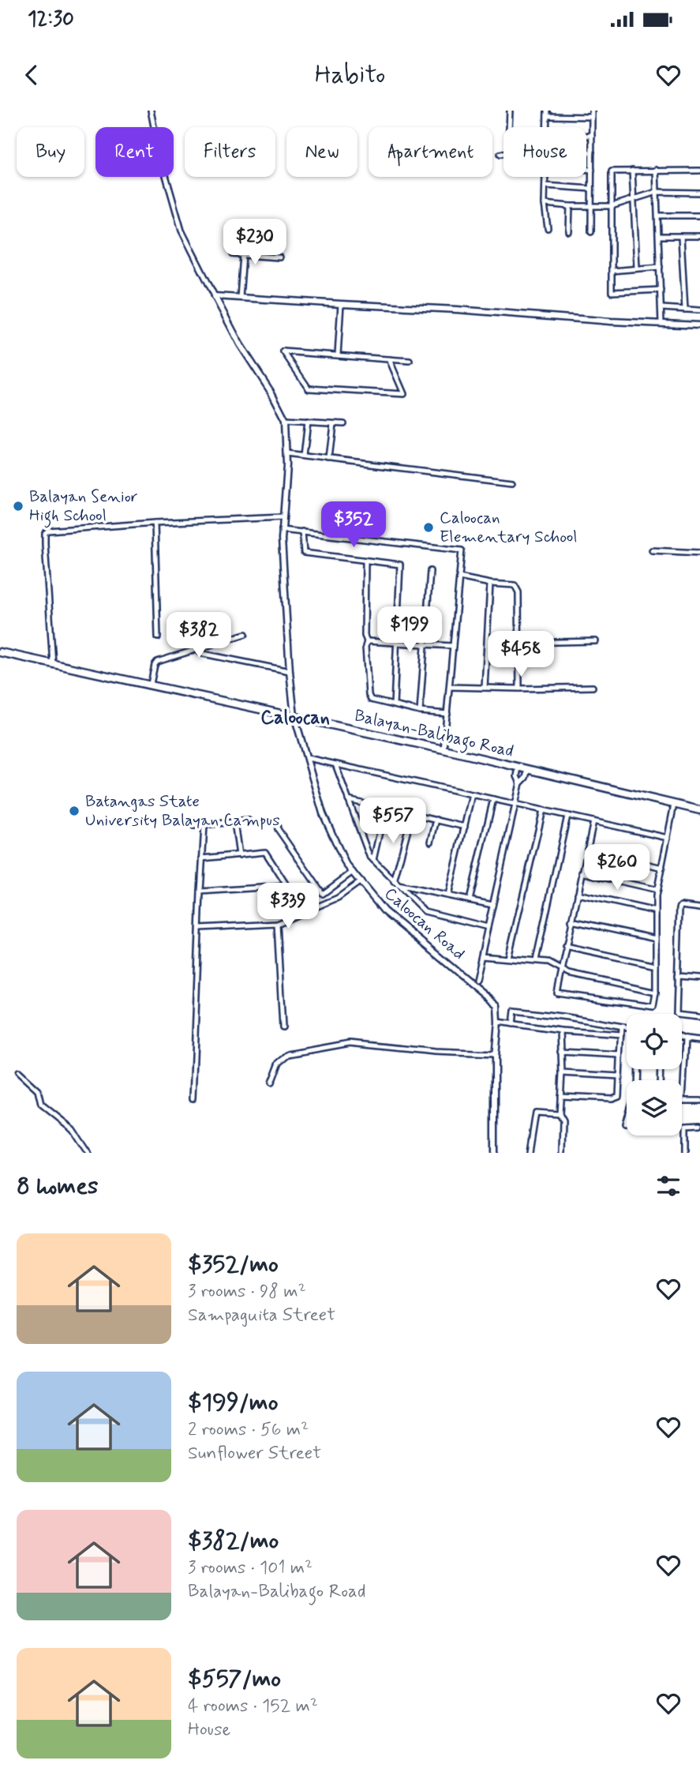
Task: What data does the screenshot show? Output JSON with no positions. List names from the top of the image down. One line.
{"streets":{"main road":["Balayan-Balibago Road"],"street":["Caloocan Road"]},"crossings":[["Balayan-Balibago Road","Caloocan Road"]],"districts":["Caloocan"],"places":["Balayan Senior High School","Caloocan Elementary School","Batangas State University Balayan Campus"],"page":{"status":"12:30","header":"Habito","chip":["Buy","Rent","Filters","New","Apartment","House"],"price":["$230","$352","$199","$382","$458","$557","$260","$339"],"heading":"8 homes","list":[{"name":"$352/mo","note":"3 rooms · 98 m² · Sampaguita Street"},{"name":"$199/mo","note":"2 rooms · 56 m² · Sunflower Street"},{"name":"$382/mo","note":"3 rooms · 101 m² · Balayan-Balibago Road"},{"name":"$557/mo","note":"4 rooms · 152 m² · House"}]}}
